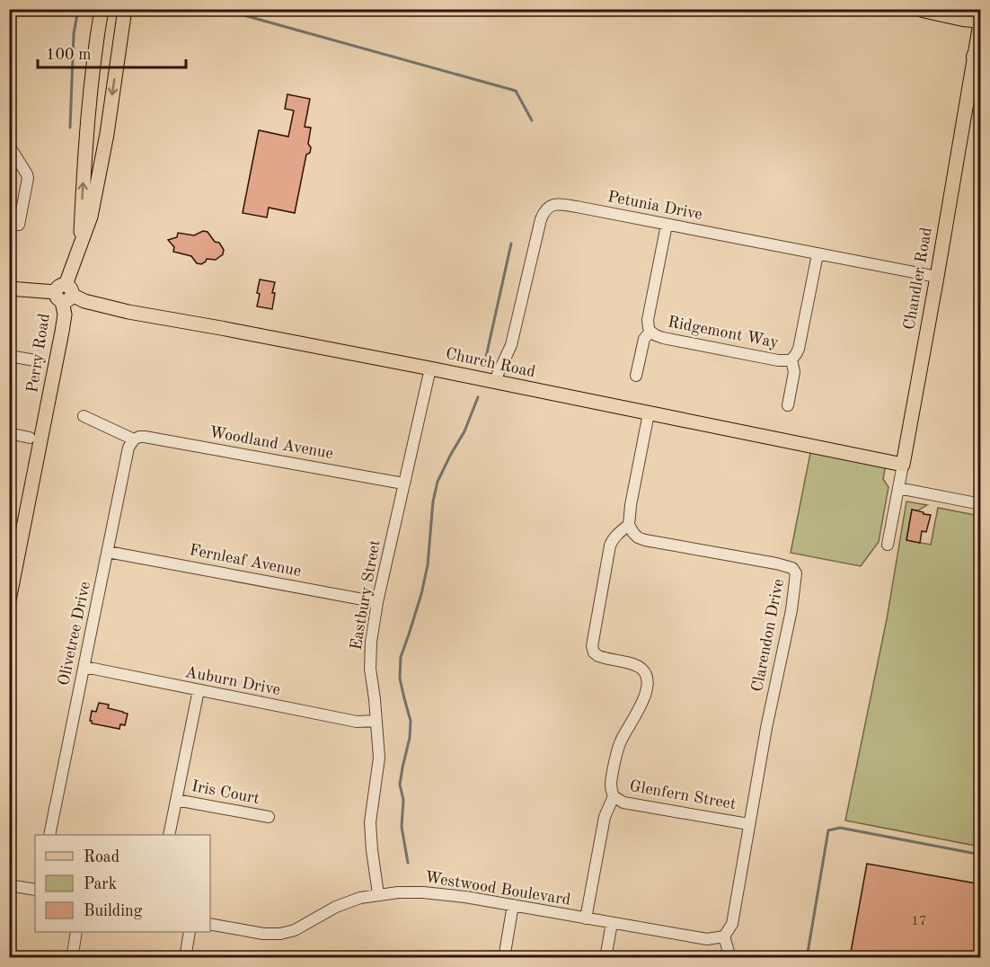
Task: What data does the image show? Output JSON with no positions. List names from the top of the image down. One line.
{"streets":{"main road":["Chandler Road","Perry Road","Church Road"],"street":["Petunia Drive","Ridgemont Way","Woodland Avenue","Fernleaf Avenue","Eastbury Street","Olivetree Drive","Clarendon Drive","Auburn Drive","Iris Court","Glenfern Street","Westwood Boulevard"]},"crossings":[["Petunia Drive","Chandler Road"],["Petunia Drive","Church Road"],["Chandler Road","Church Road"],["Perry Road","Church Road"],["Church Road","Eastbury Street"],["Woodland Avenue","Eastbury Street"],["Woodland Avenue","Olivetree Drive"],["Fernleaf Avenue","Eastbury Street"],["Fernleaf Avenue","Olivetree Drive"],["Eastbury Street","Auburn Drive"],["Eastbury Street","Westwood Boulevard"],["Olivetree Drive","Auburn Drive"],["Clarendon Drive","Glenfern Street"],["Clarendon Drive","Westwood Boulevard"]],"house_numbers":["17"],"legend":["Road","Park","Building"],"scale_bar":"100 m"}
